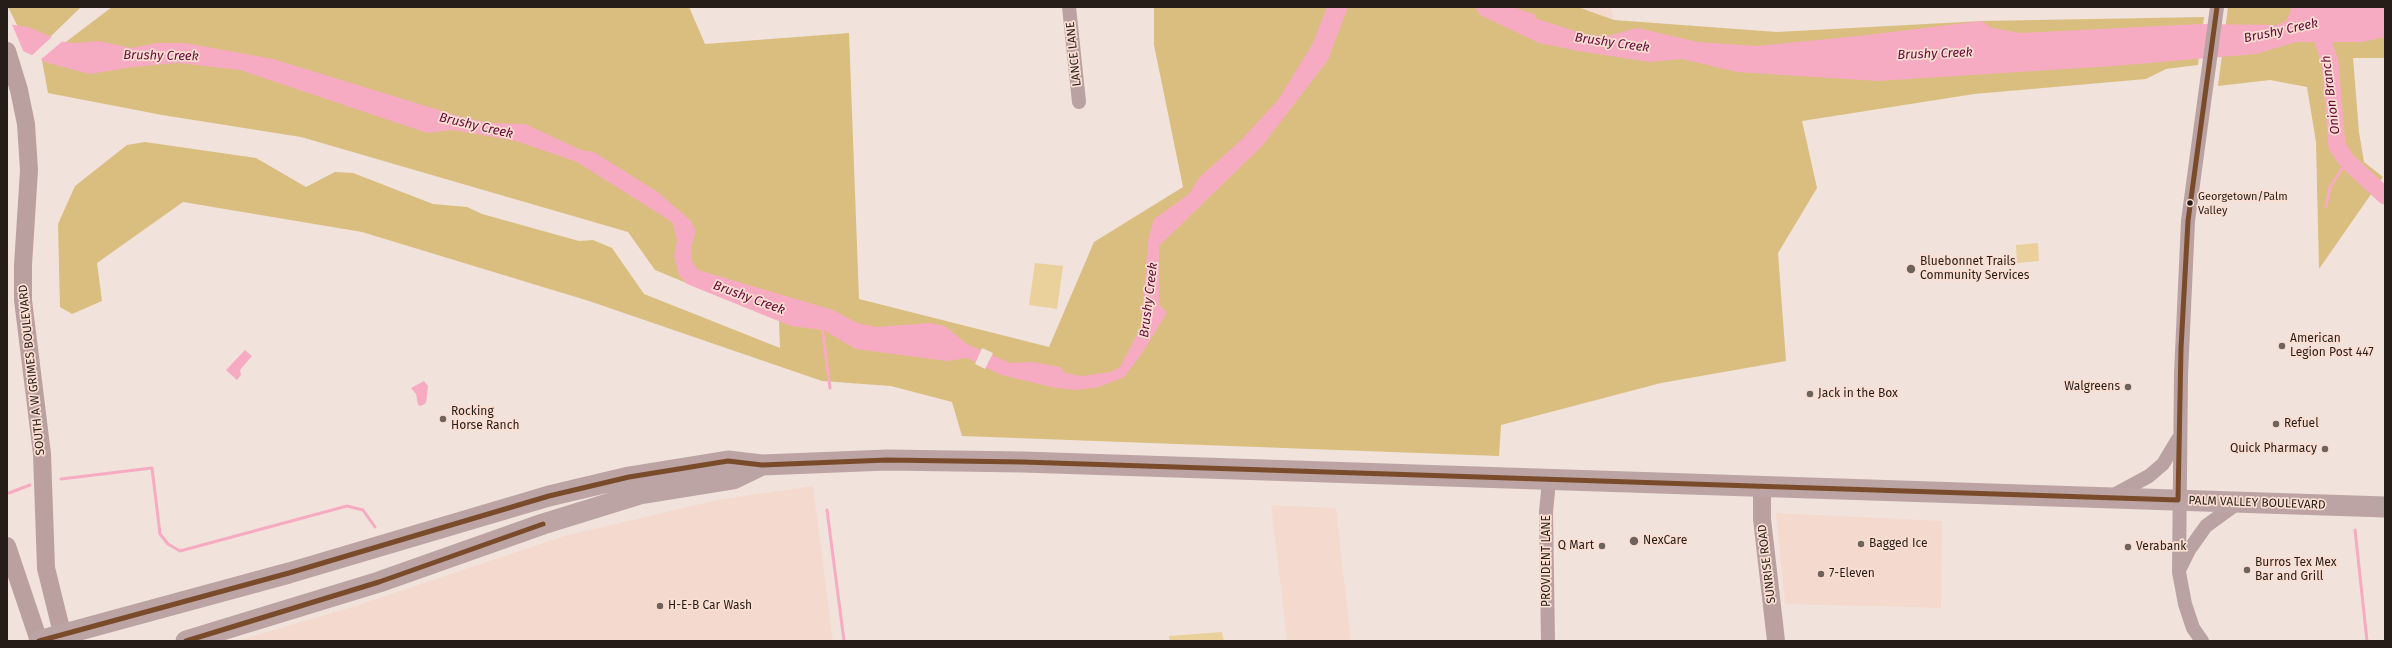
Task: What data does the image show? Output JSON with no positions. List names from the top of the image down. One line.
{"streets":{"highway":["PALM VALLEY BOULEVARD"],"main road":["SOUTH A W GRIMES BOULEVARD","SUNRISE ROAD"],"street":["LANCE LANE","PROVIDENT LANE"]},"crossings":[["SOUTH A W GRIMES BOULEVARD","PALM VALLEY BOULEVARD"],["PALM VALLEY BOULEVARD","PROVIDENT LANE"],["PALM VALLEY BOULEVARD","SUNRISE ROAD"]],"water":["Brushy Creek","Onion Branch"],"places":["Georgetown/Palm Valley","Bluebonnet Trails Community Services","American Legion Post 447","Walgreens","Jack in the Box","Rocking Horse Ranch","Refuel","Quick Pharmacy","NexCare","Bagged Ice","Q Mart","Verabank","Burros Tex Mex Bar and Grill","7-Eleven","H-E-B Car Wash"]}
